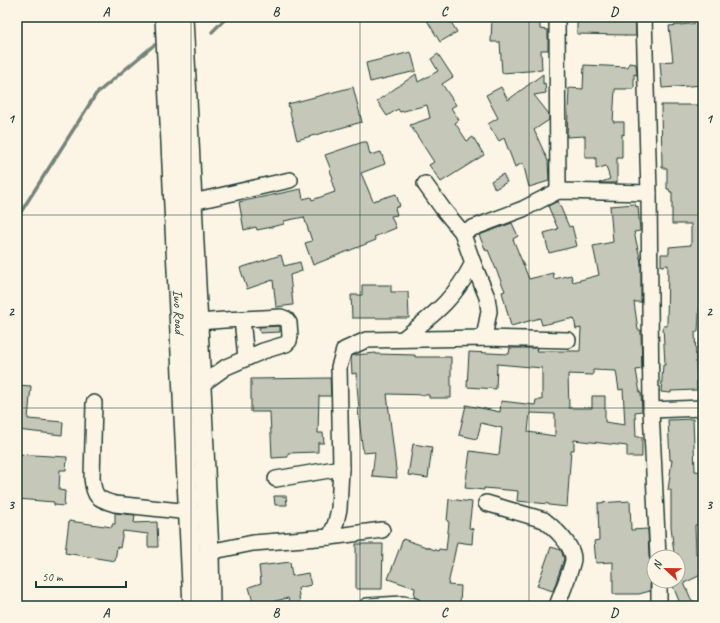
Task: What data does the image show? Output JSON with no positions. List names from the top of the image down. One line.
{"streets":{"main road":["Iwo Road"]},"scale_bar":"50 m","north":"left","grid":{"columns":["A","B","C","D"],"rows":["1","2","3"]}}
